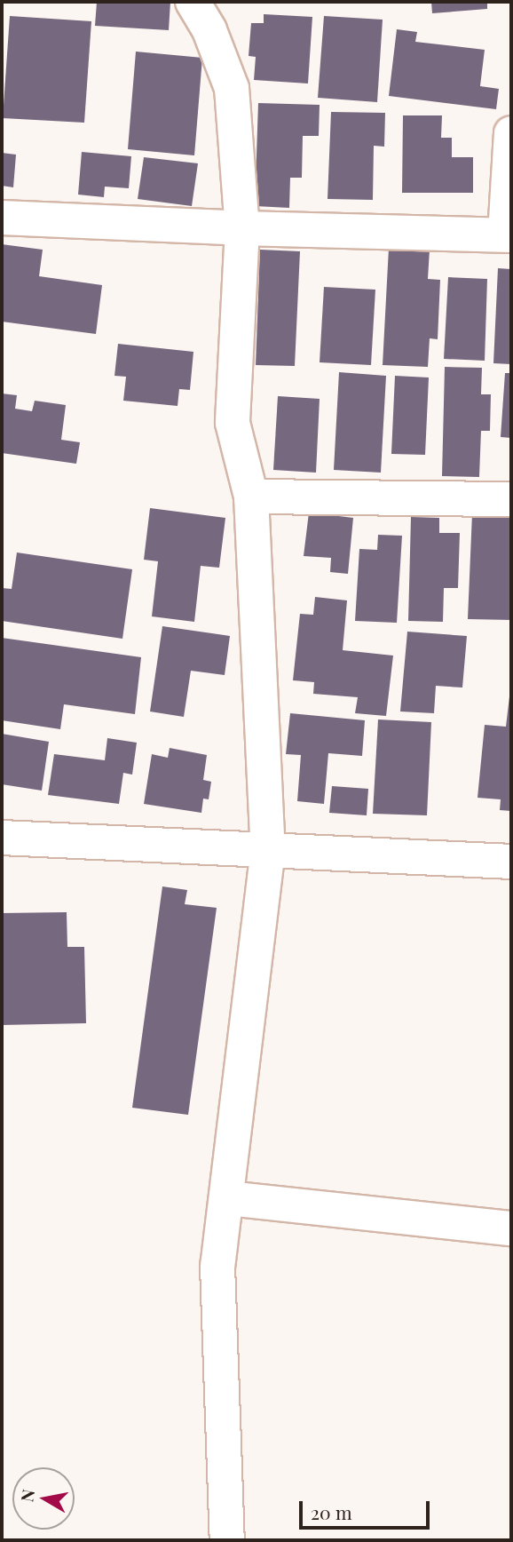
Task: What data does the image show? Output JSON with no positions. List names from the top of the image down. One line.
{"scale_bar":"20 m","north":"left"}
